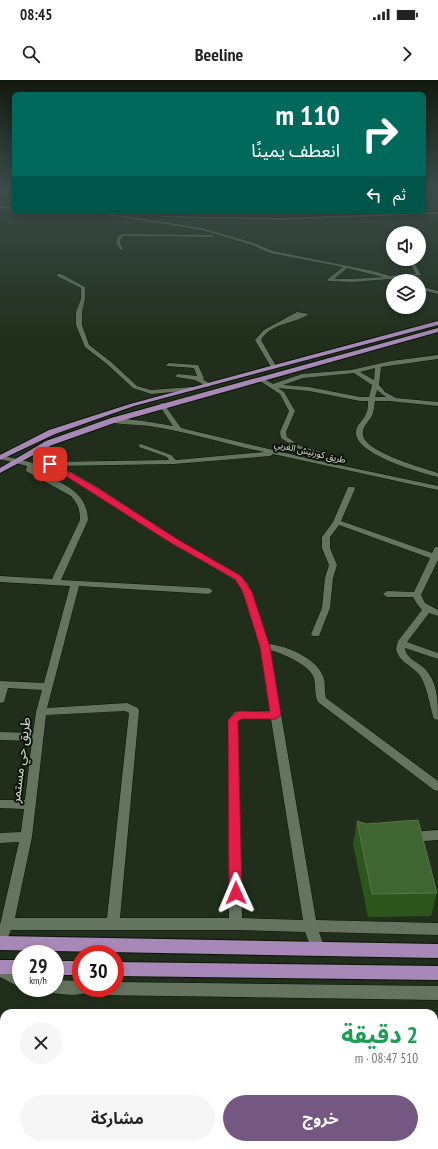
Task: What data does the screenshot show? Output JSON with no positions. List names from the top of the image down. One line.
{"streets":{"street":["طريق كورنيش الغربي","طريق حي مستمر"]},"page":{"status":"08:45","header":"Beeline","turn":["110 m","انعطف يمينًا"],"then":"ثم","speed":"29 km/h","limit":"30","heading":["2 دقيقة","510 m · 08:47"],"buttons":["خروج","مشاركة"]}}
